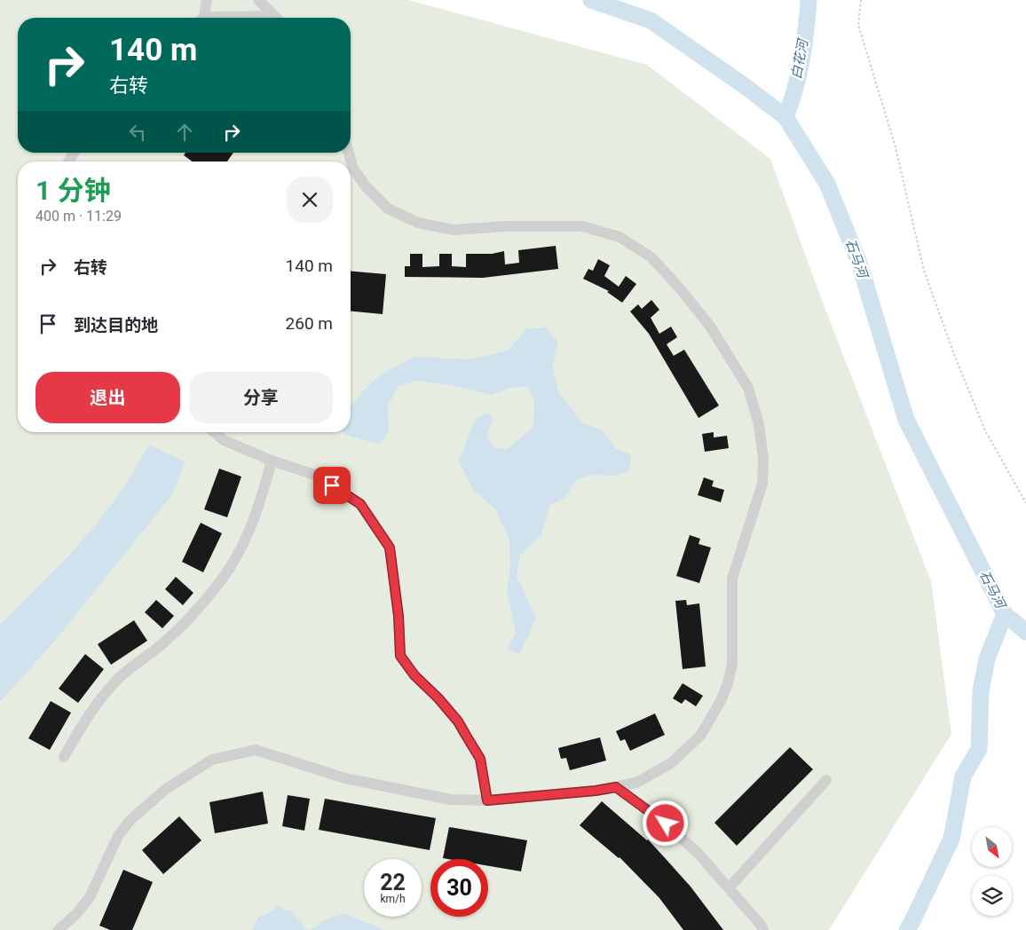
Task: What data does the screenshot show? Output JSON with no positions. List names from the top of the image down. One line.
{"water":["白花河","石马河"],"north":"bottom right","page":{"turn":["140 m","右转"],"heading":["1 分钟","400 m · 11:29"],"list":[{"name":"右转","value":"140 m"},{"name":"到达目的地","value":"260 m"}],"buttons":["退出","分享"],"speed":"22 km/h","limit":"30"}}
